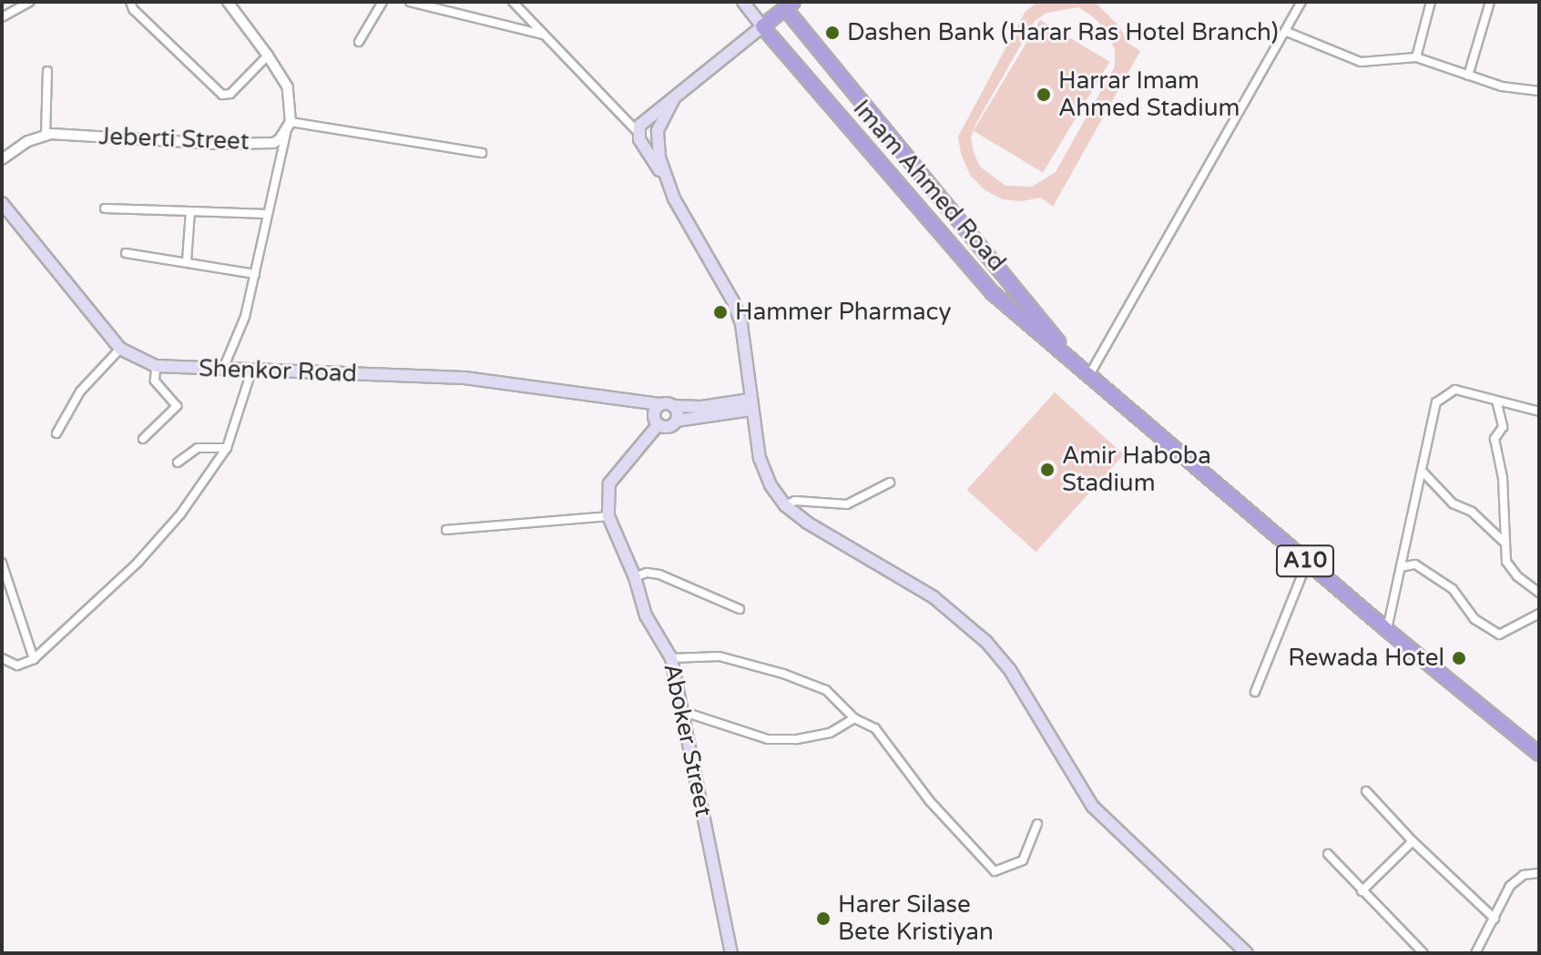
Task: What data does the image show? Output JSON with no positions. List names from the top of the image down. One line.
{"streets":{"highway":["Imam Ahmed Road","A10"],"main road":["Shenkor Road","Aboker Street"],"street":["Jeberti Street"]},"crossings":[["Imam Ahmed Road","A10"],["Shenkor Road","Aboker Street"]],"places":["Dashen Bank (Harar Ras Hotel Branch)","Harrar Imam Ahmed Stadium","Hammer Pharmacy","Amir Haboba Stadium","Rewada Hotel","Harer Silase Bete Kristiyan"]}
